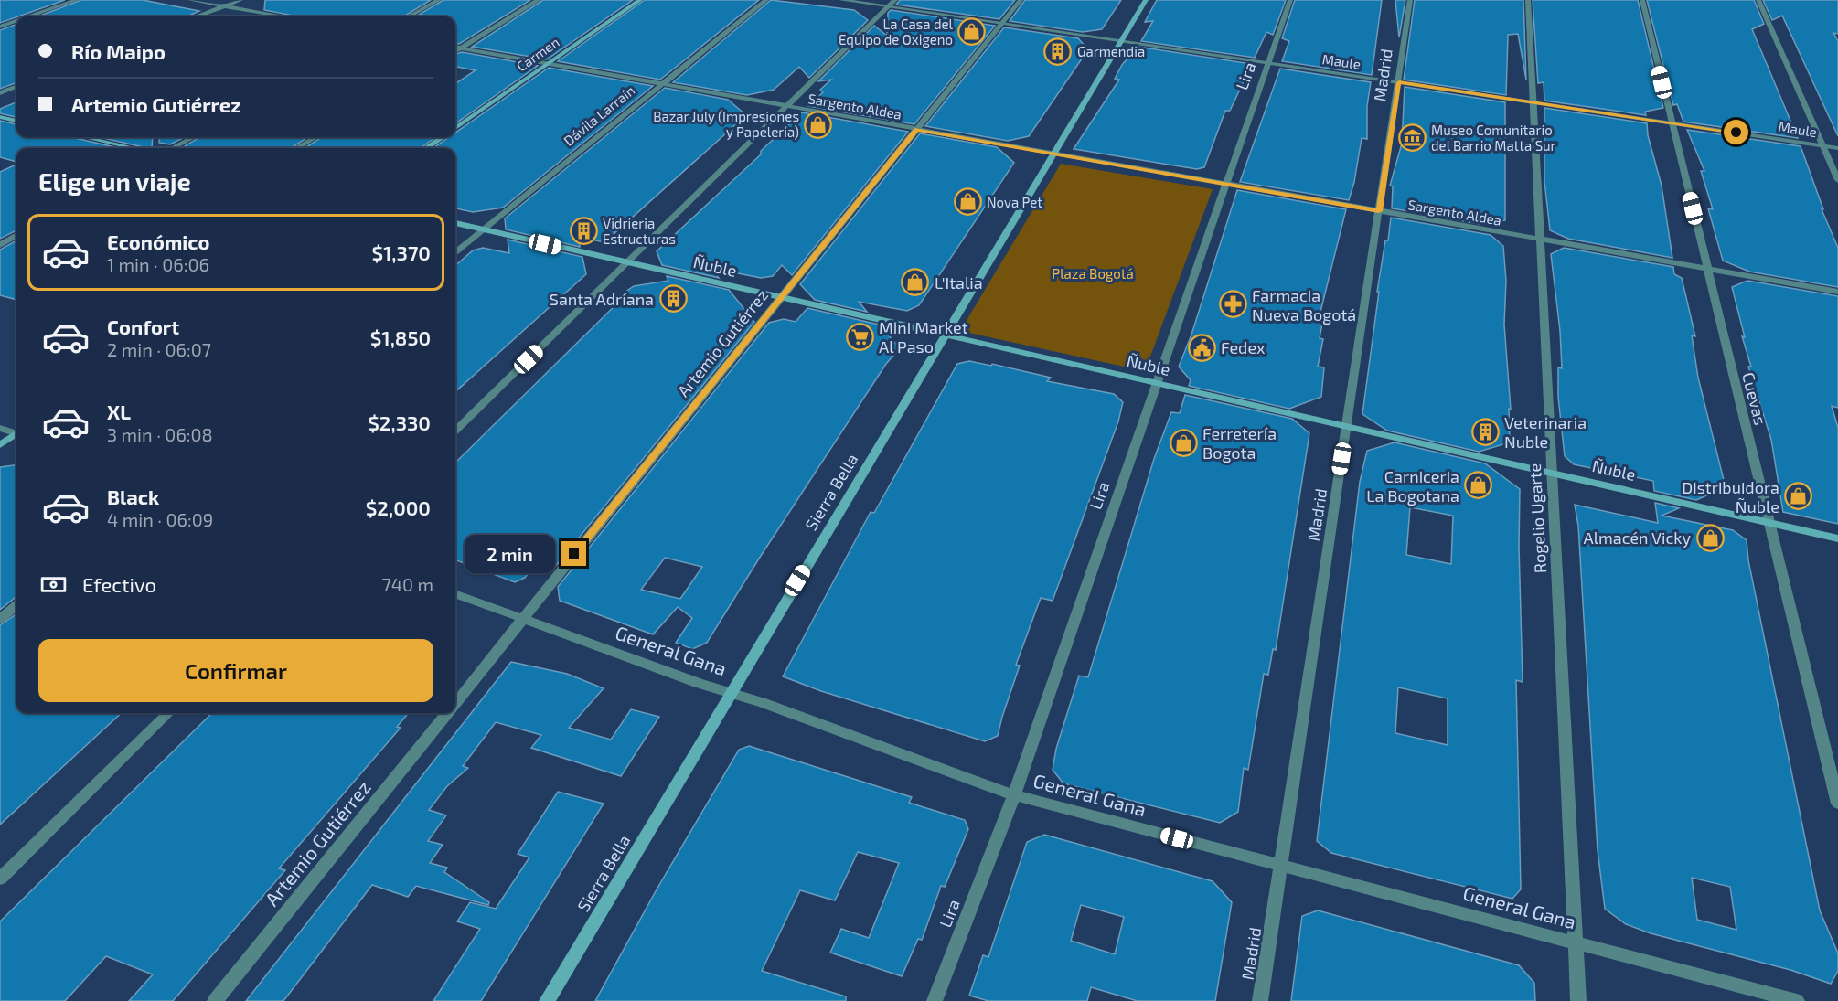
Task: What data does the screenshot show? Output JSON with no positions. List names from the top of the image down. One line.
{"streets":{"main road":["Carmen","Ñuble","Sierra Bella"],"street":["Maule","Madrid","Lira","Sargento Aldea","Dávila Larraín","Artemio Gutiérrez","Cuevas","Rogelio Ugarte","General Gana"]},"crossings":[["Carmen","Sargento Aldea"],["Maule","Madrid"],["Maule","Lira"],["Maule","Artemio Gutiérrez"],["Maule","Cuevas"],["Maule","Sierra Bella"],["Maule","Rogelio Ugarte"],["Madrid","Sargento Aldea"],["Madrid","Ñuble"],["Madrid","General Gana"],["Lira","Sargento Aldea"],["Lira","Ñuble"],["Lira","General Gana"],["Sargento Aldea","Dávila Larraín"],["Sargento Aldea","Artemio Gutiérrez"],["Sargento Aldea","Cuevas"],["Sargento Aldea","Sierra Bella"],["Sargento Aldea","Rogelio Ugarte"],["Dávila Larraín","Ñuble"],["Ñuble","Artemio Gutiérrez"],["Ñuble","Cuevas"],["Ñuble","Sierra Bella"],["Ñuble","Rogelio Ugarte"],["Artemio Gutiérrez","General Gana"],["Sierra Bella","General Gana"],["Rogelio Ugarte","General Gana"]],"parks":["Plaza Bogotá"],"places":{"shop":["La Casa del Equipo de Oxigeno","Bazar July (Impresiones y Papeleria)","Nova Pet","L'Italia","Ferretería Bogota","Carniceria La Bogotana","Distribuidora Ñuble","Almacén Vicky"],"building":["Garmendia","Vidrieria Estructuras","Santa Adríana","Veterinaria Nuble"],"museum":["Museo Comunitario del Barrio Matta Sur"],"pharmacy":["Farmacia Nueva Bogotá"],"supermarket":["Mini Market Al Paso"],"public building":["Fedex"]},"page":{"banner":["Río Maipo","Artemio Gutiérrez"],"heading":"Elige un viaje","list":[{"name":"Económico","note":"1 min · 06:06","value":"$1,370"},{"name":"Confort","note":"2 min · 06:07","value":"$1,850"},{"name":"XL","note":"3 min · 06:08","value":"$2,330"},{"name":"Black","note":"4 min · 06:09","value":"$2,000"}],"bubble":"2 min","pay":["Efectivo","740 m"],"buttons":"Confirmar"}}
